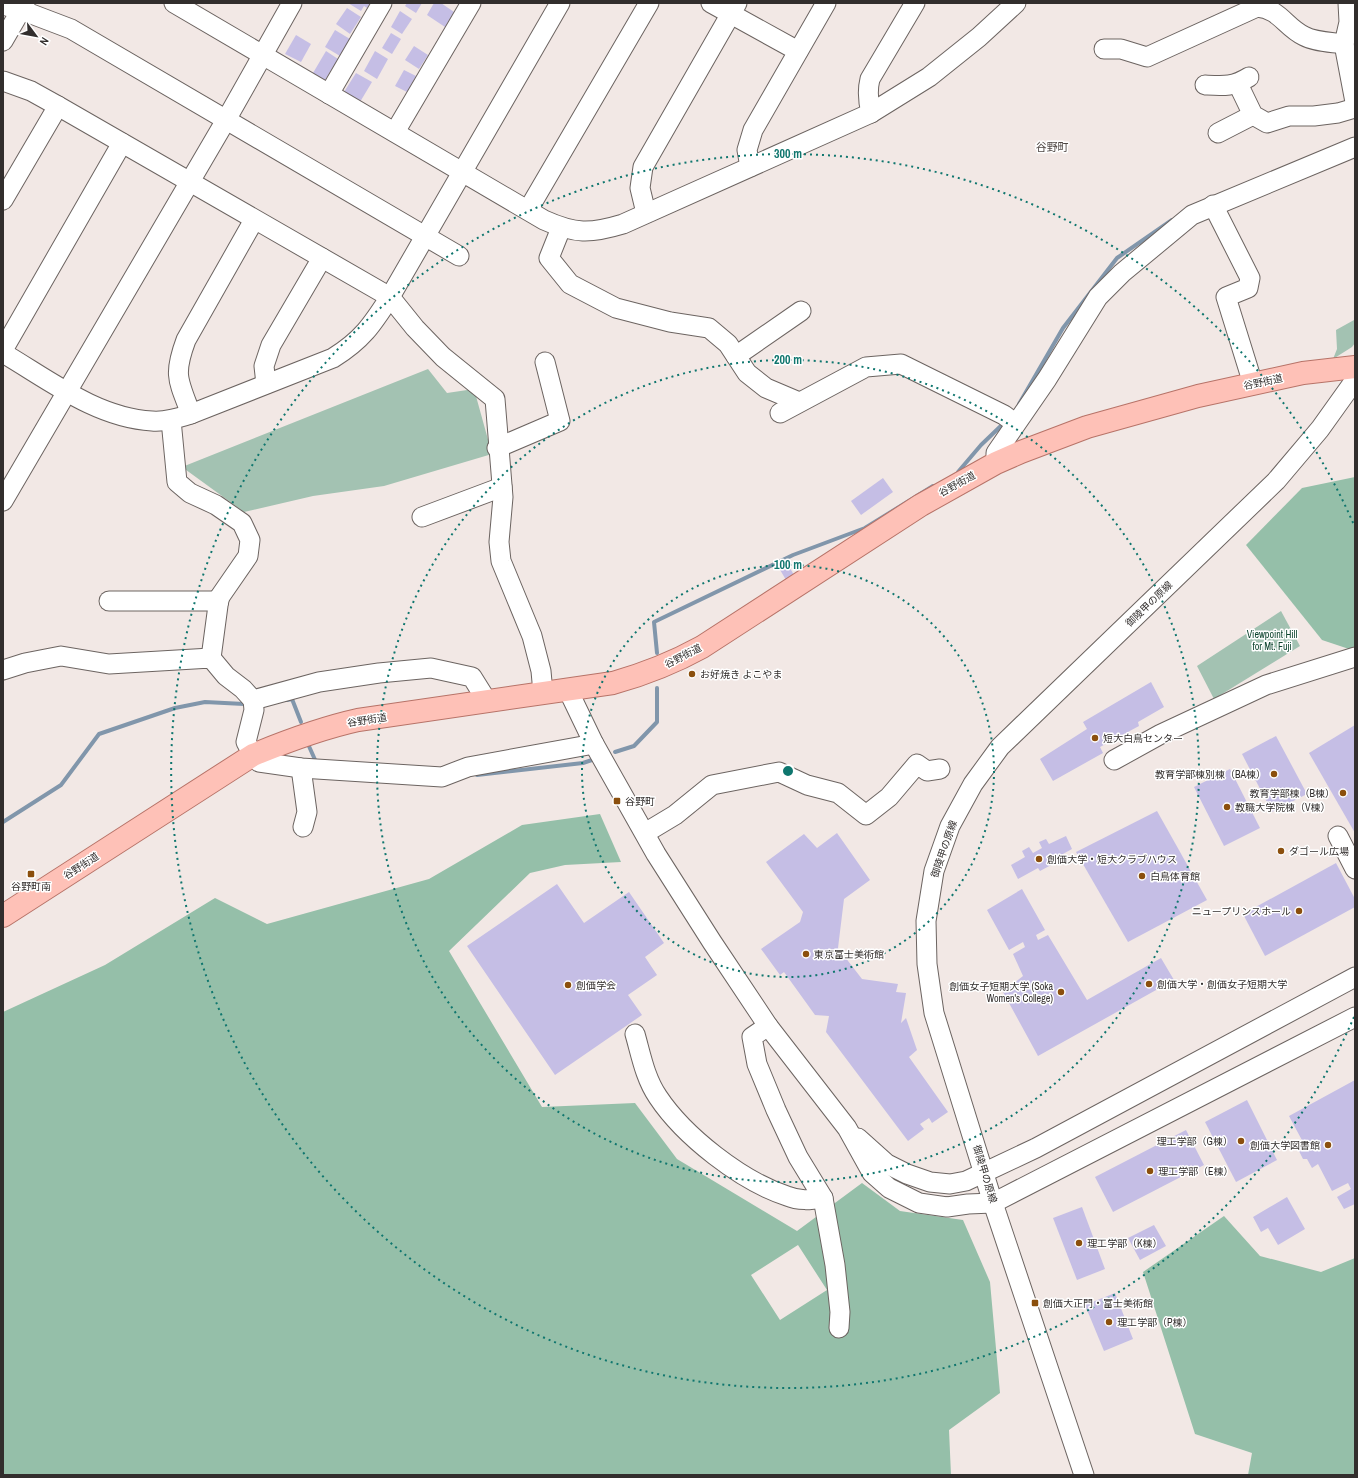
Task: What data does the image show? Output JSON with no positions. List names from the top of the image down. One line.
{"streets":{"main road":["谷野街道"],"street":["御陵甲の原線"]},"districts":["谷野町"],"parks":["Viewpoint Hill for Mt. Fuji"],"places":{"other":["お好焼き よこやま","短大白鳥センター","教育学部棟別棟（BA棟）","教育学部棟（B棟）","教職大学院棟（V棟）","ダゴール広場","創価大学・短大クラブハウス","白鳥体育館","ニュープリンスホール","東京富士美術館","創価大学・創価女子短期大学","創価学会","創価女子短期大学 (Soka Women's College)","理工学部（G棟）","創価大学図書館","理工学部（E棟）","理工学部（K棟）","理工学部（P棟）"],"transit":["谷野町","谷野町南","創価大正門・富士美術館"]},"north":"bottom right","rings":["300 m","200 m","100 m"]}
